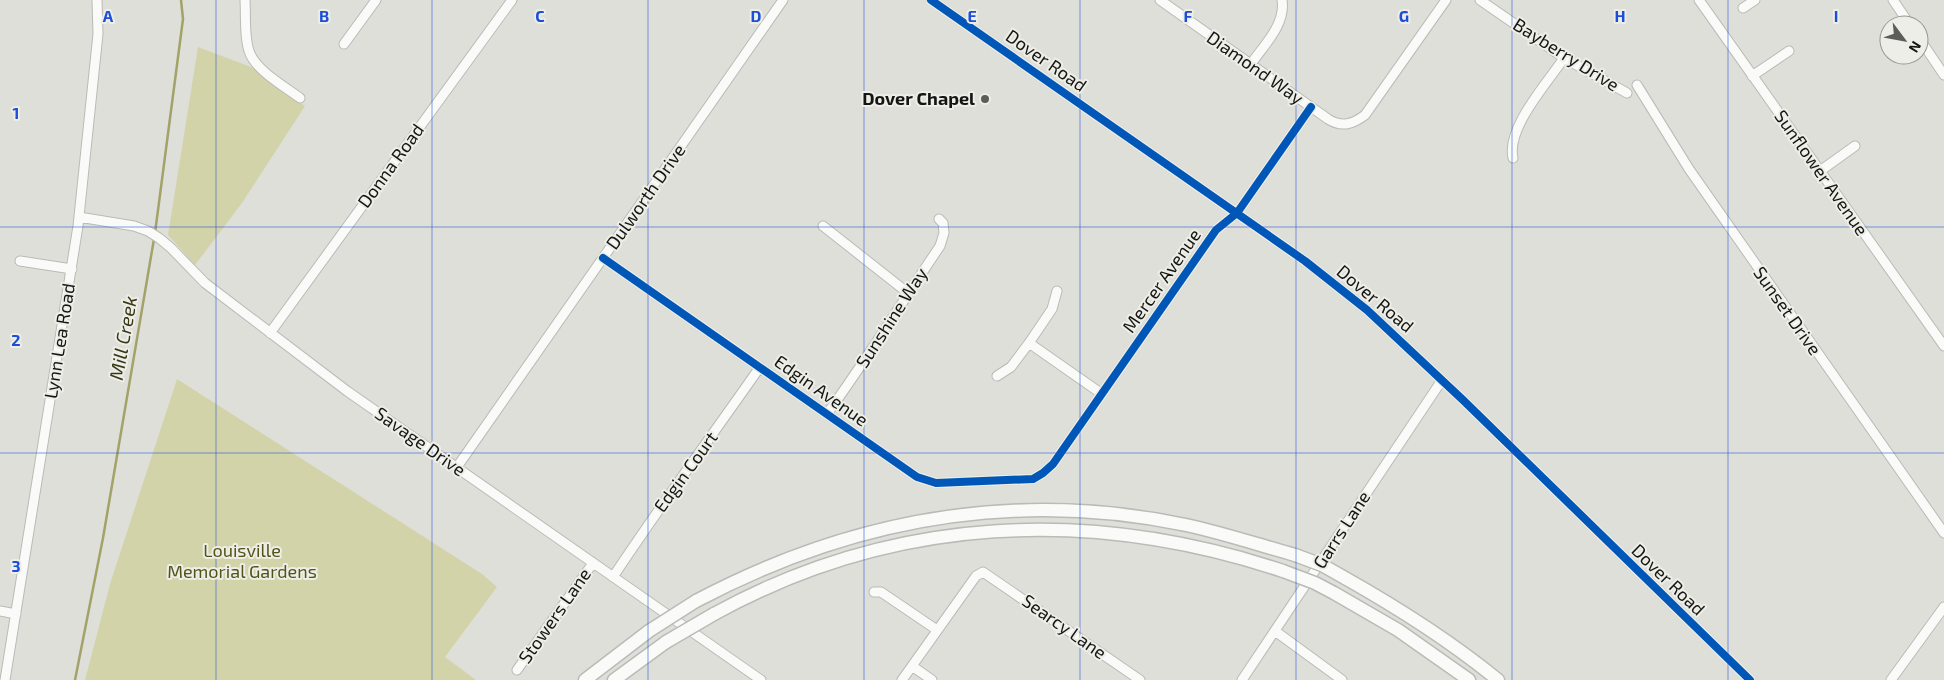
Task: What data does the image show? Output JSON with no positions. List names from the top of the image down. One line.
{"streets":{"street":["Bayberry Drive","Dover Road","Diamond Way","Donna Road","Sunflower Avenue","Dulworth Drive","Mercer Avenue","Sunset Drive","Sunshine Way","Lynn Lea Road","Edgin Avenue","Savage Drive","Edgin Court","Garrs Lane","Stowers Lane","Searcy Lane"]},"crossings":[["Dover Road","Mercer Avenue"],["Dover Road","Garrs Lane"],["Diamond Way","Mercer Avenue"],["Donna Road","Savage Drive"],["Dulworth Drive","Edgin Avenue"],["Dulworth Drive","Savage Drive"],["Mercer Avenue","Edgin Avenue"],["Sunshine Way","Edgin Avenue"],["Lynn Lea Road","Savage Drive"],["Edgin Avenue","Edgin Court"],["Savage Drive","Edgin Court"],["Savage Drive","Stowers Lane"]],"water":["Mill Creek"],"parks":["Louisville Memorial Gardens"],"places":["Dover Chapel"],"north":"bottom right","grid":{"columns":["A","B","C","D","E","F","G","H","I"],"rows":["1","2","3"]}}
